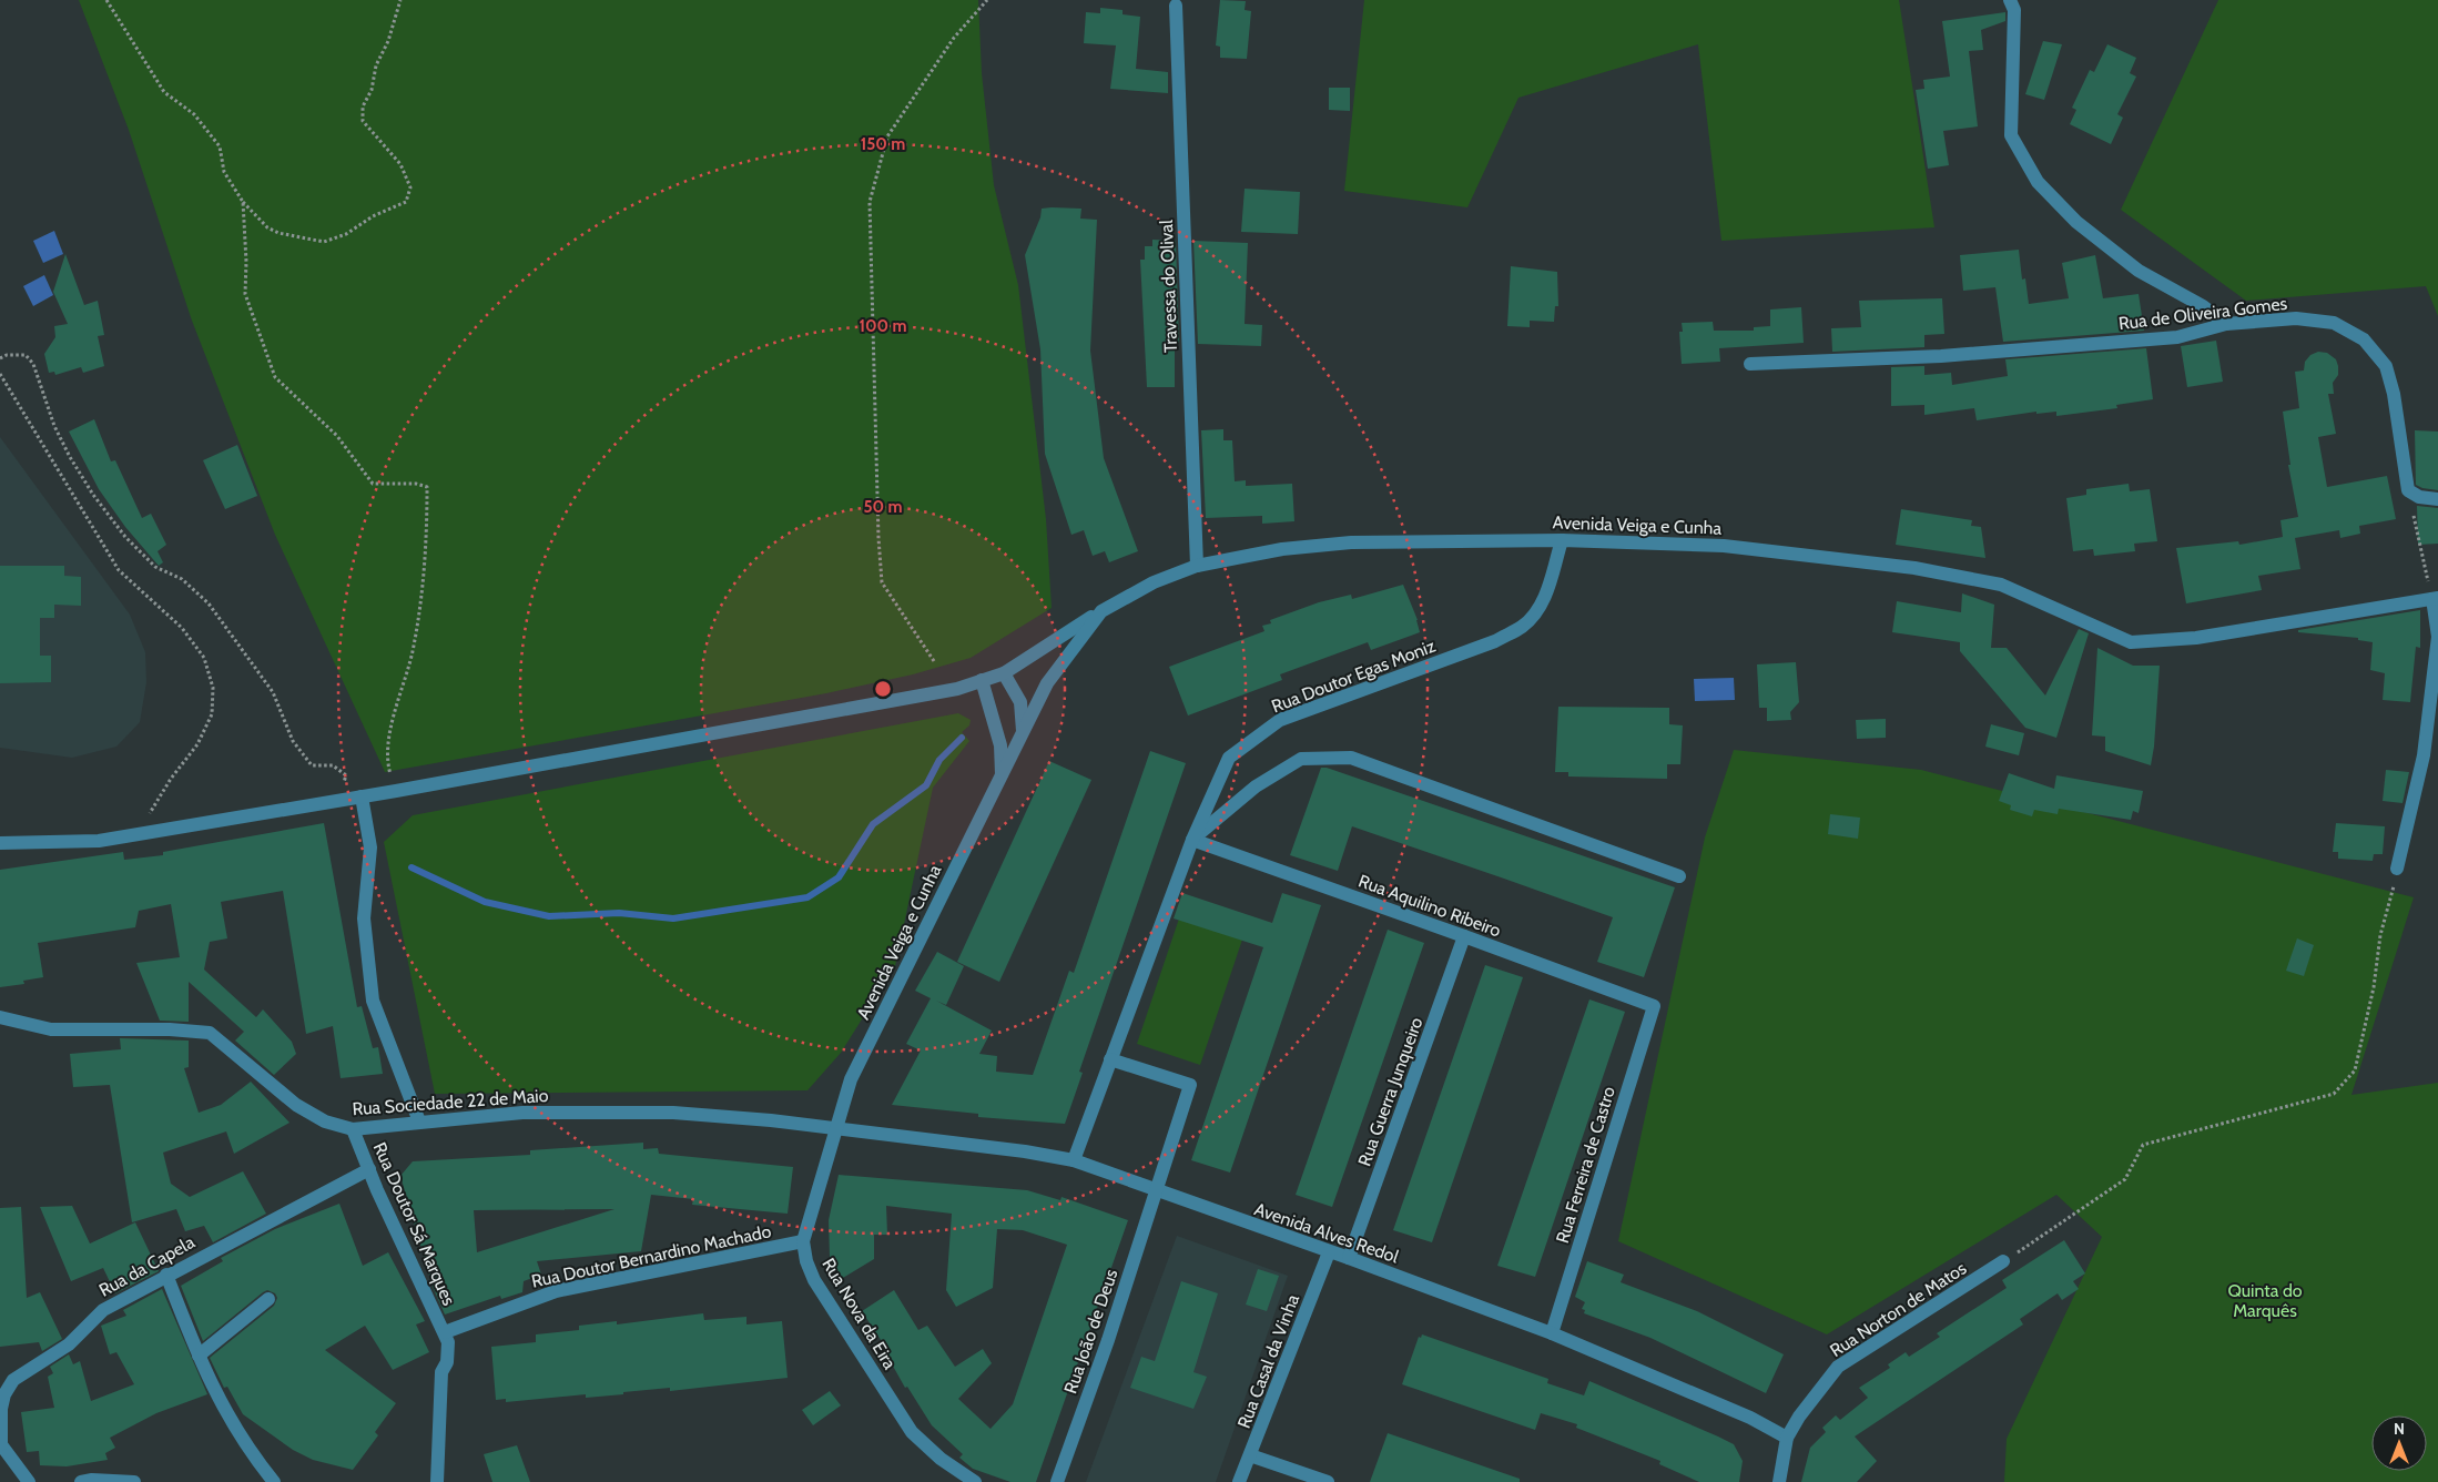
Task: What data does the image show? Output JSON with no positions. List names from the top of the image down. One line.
{"streets":{"street":["Travessa do Olival","Rua de Oliveira Gomes","Avenida Veiga e Cunha","Rua Doutor Egas Moniz","Rua Aquilino Ribeiro","Rua Guerra Junqueiro","Rua Sociedade 22 de Maio","Rua Ferreira de Castro","Rua Doutor Sá Marques","Avenida Alves Redol","Rua Doutor Bernardino Machado","Rua da Capela","Rua Norton de Matos","Rua Nova da Eira","Rua João de Deus","Rua Casal da Vinha"]},"crossings":[["Travessa do Olival","Avenida Veiga e Cunha"],["Avenida Veiga e Cunha","Rua Doutor Egas Moniz"],["Avenida Veiga e Cunha","Rua Sociedade 22 de Maio"],["Avenida Veiga e Cunha","Avenida Alves Redol"],["Avenida Veiga e Cunha","Rua Nova da Eira"],["Rua Doutor Egas Moniz","Rua Aquilino Ribeiro"],["Rua Doutor Egas Moniz","Avenida Alves Redol"],["Rua Aquilino Ribeiro","Rua Guerra Junqueiro"],["Rua Aquilino Ribeiro","Rua Ferreira de Castro"],["Rua Guerra Junqueiro","Avenida Alves Redol"],["Rua Sociedade 22 de Maio","Rua Doutor Sá Marques"],["Rua Sociedade 22 de Maio","Avenida Alves Redol"],["Rua Sociedade 22 de Maio","Rua Nova da Eira"],["Rua Ferreira de Castro","Avenida Alves Redol"],["Rua Doutor Sá Marques","Rua Doutor Bernardino Machado"],["Rua Doutor Sá Marques","Rua da Capela"],["Avenida Alves Redol","Rua Norton de Matos"],["Avenida Alves Redol","Rua Nova da Eira"],["Avenida Alves Redol","Rua João de Deus"],["Avenida Alves Redol","Rua Casal da Vinha"],["Rua Doutor Bernardino Machado","Rua Nova da Eira"]],"parks":["Quinta do Marquês"],"north":"top","rings":["150 m","100 m","50 m"]}
